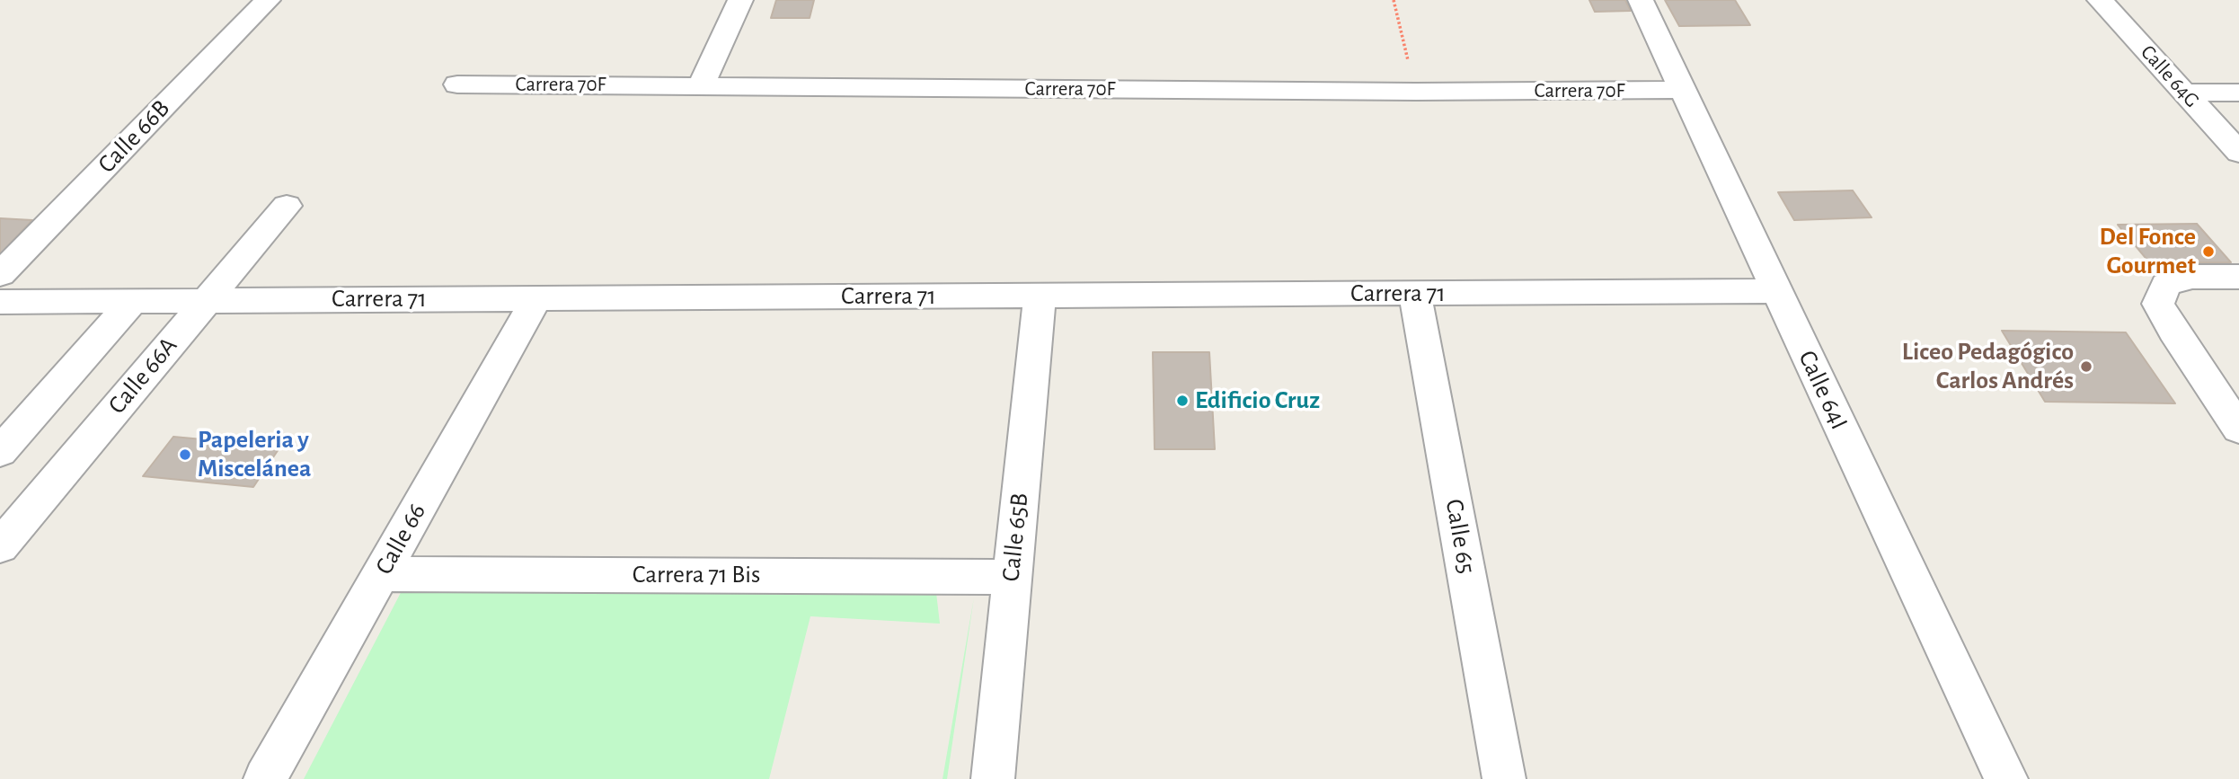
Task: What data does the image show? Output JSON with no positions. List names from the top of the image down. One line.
{"streets":{"street":["Calle 64G","Carrera 70F","Calle 66B","Carrera 71","Calle 66A","Calle 64I","Calle 65","Calle 65B","Calle 66","Carrera 71 Bis"]},"crossings":[["Carrera 70F","Calle 64I"],["Carrera 71","Calle 66A"],["Carrera 71","Calle 64I"],["Carrera 71","Calle 65"],["Carrera 71","Calle 65B"],["Carrera 71","Calle 66"],["Calle 65B","Carrera 71 Bis"],["Calle 66","Carrera 71 Bis"]],"places":["Del Fonce Gourmet","Liceo Pedagógico Carlos Andrés","Edificio Cruz","Papeleria y Miscelánea"]}
